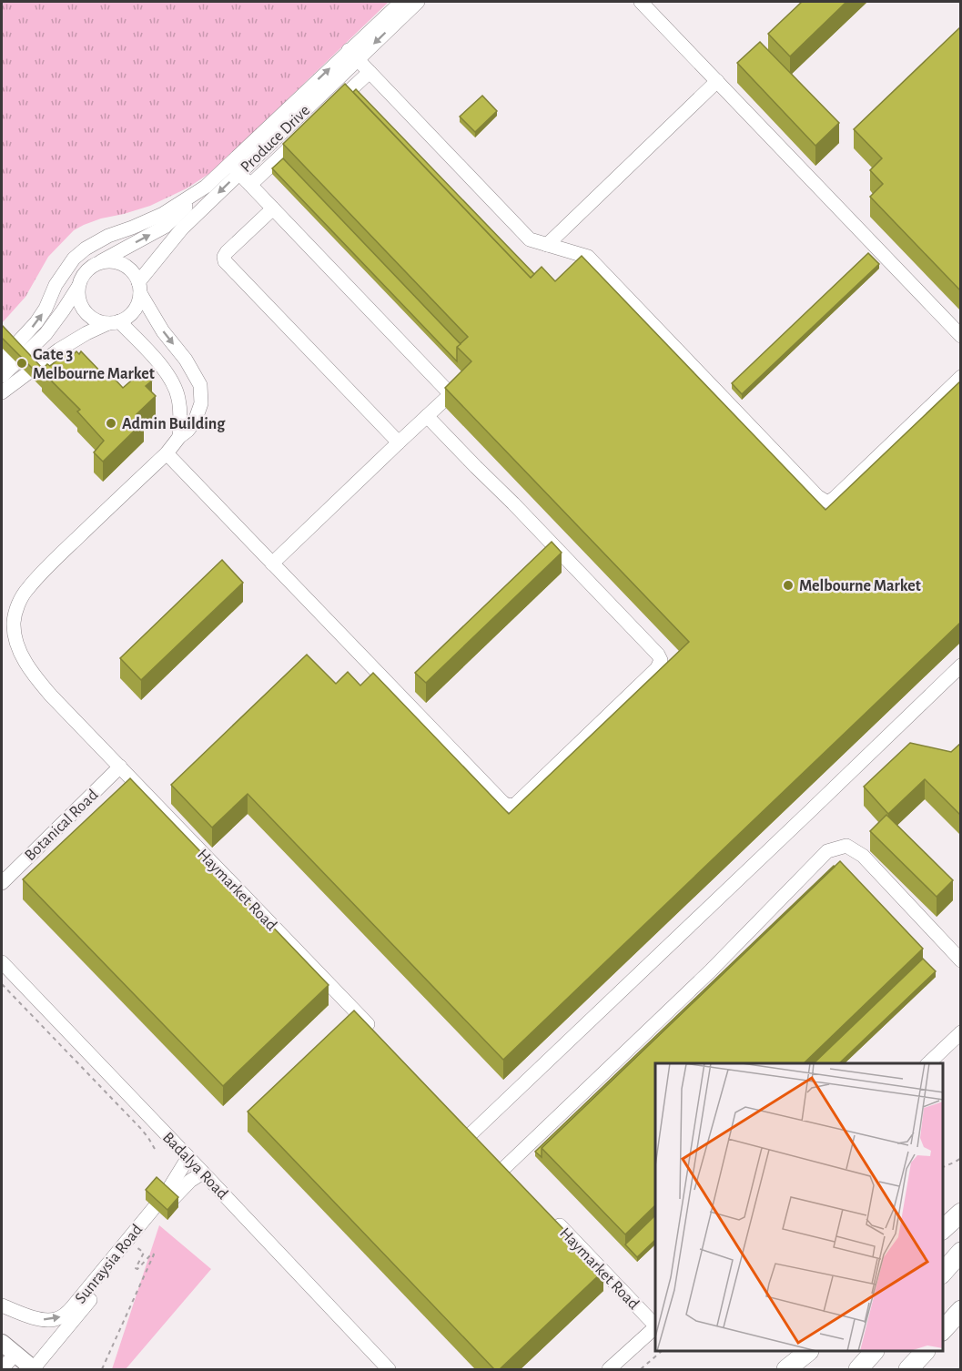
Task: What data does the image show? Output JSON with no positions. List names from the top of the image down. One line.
{"streets":{"street":["Produce Drive","Botanical Road","Haymarket Road","Badalya Road","Sunraysia Road"]},"crossings":[["Produce Drive","Haymarket Road"],["Botanical Road","Haymarket Road"],["Badalya Road","Sunraysia Road"]],"places":["Gate 3 Melbourne Market","Admin Building","Melbourne Market"]}
